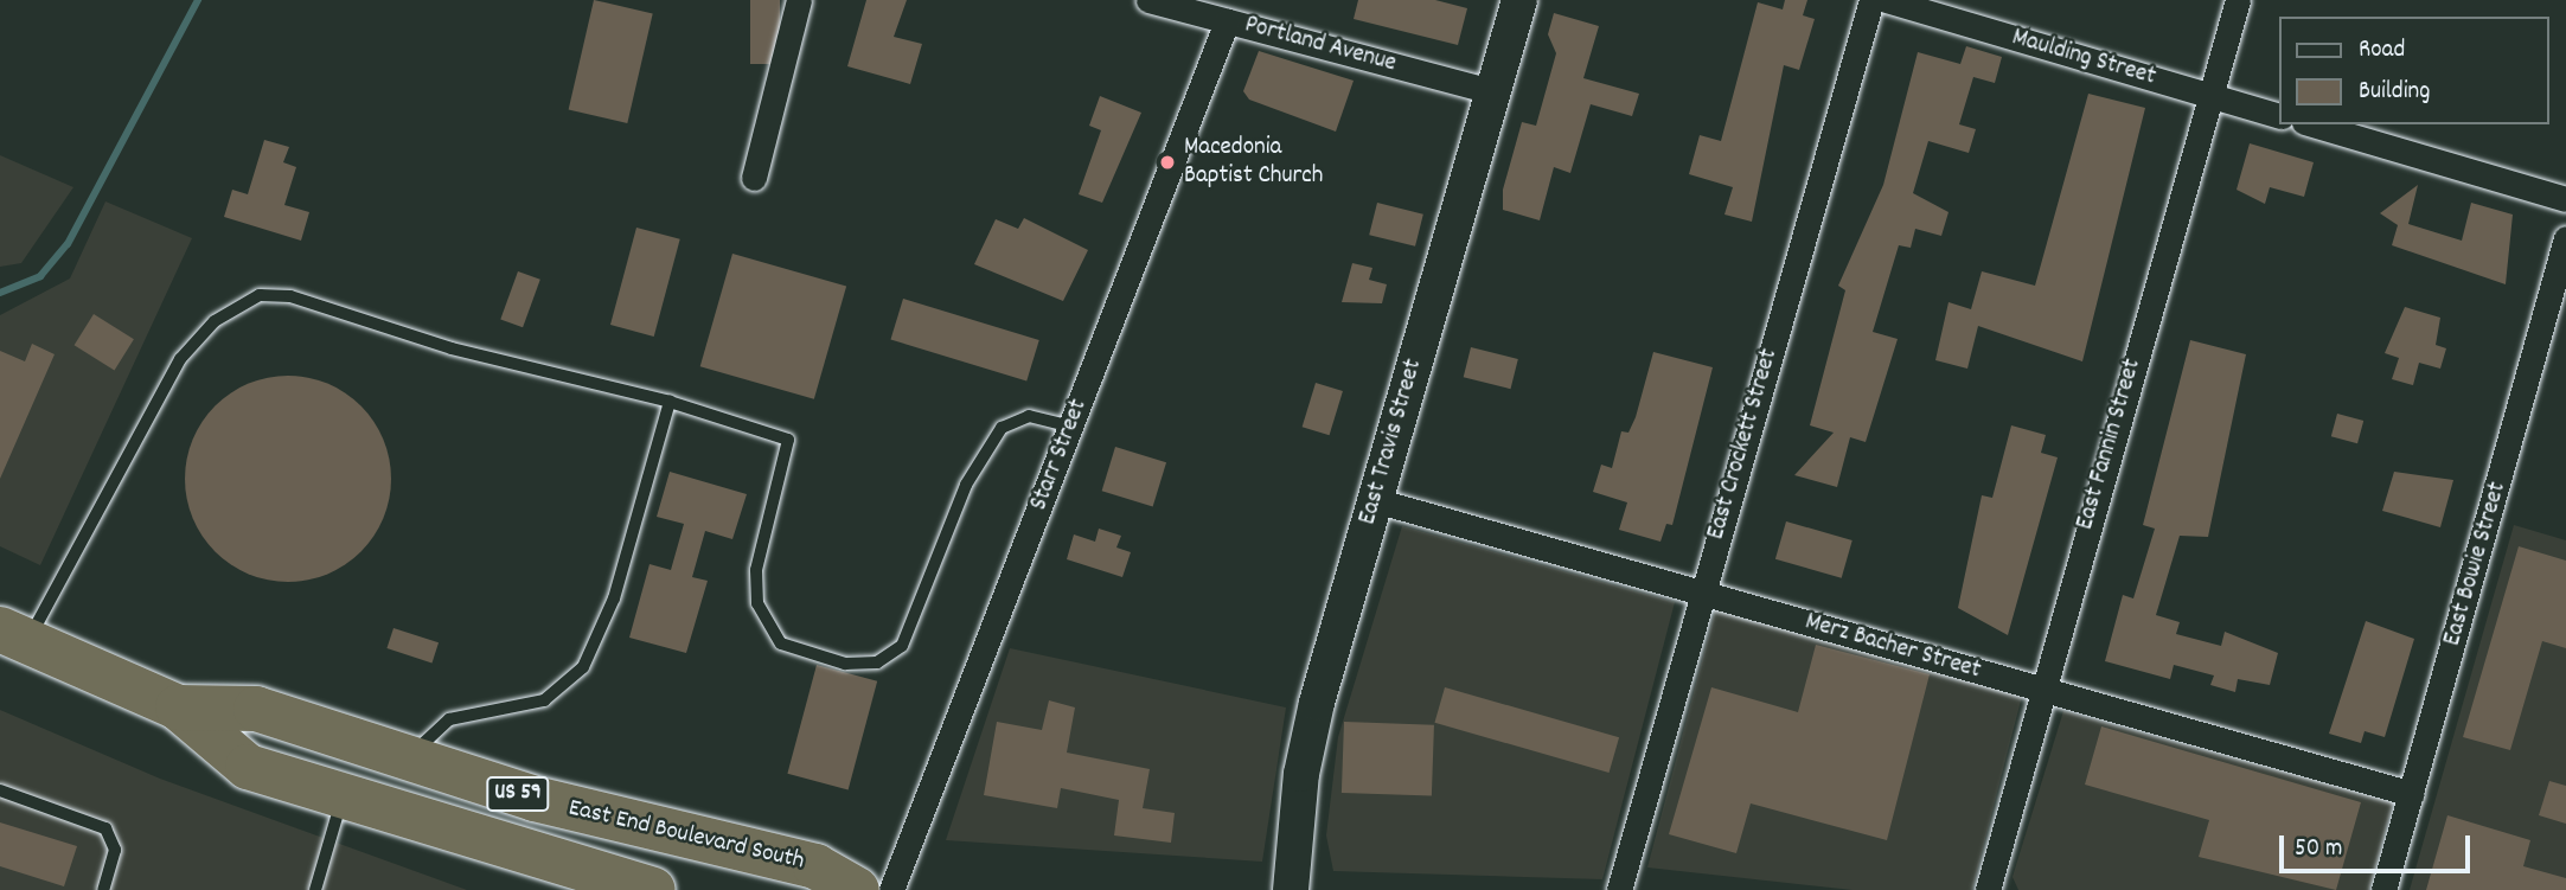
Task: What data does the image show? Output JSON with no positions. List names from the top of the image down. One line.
{"streets":{"highway":["US 59","East End Boulevard South"],"street":["Portland Avenue","Maulding Street","East Travis Street","East Crockett Street","East Fannin Street","Starr Street","East Bowie Street","Merz Bacher Street"]},"crossings":[["Portland Avenue","East Travis Street"],["Portland Avenue","Starr Street"],["Maulding Street","East Fannin Street"],["East Travis Street","Merz Bacher Street"],["East Crockett Street","Merz Bacher Street"],["East Fannin Street","Merz Bacher Street"],["East Bowie Street","Merz Bacher Street"]],"places":["Macedonia Baptist Church"],"legend":["Road","Building"],"scale_bar":"50 m"}
